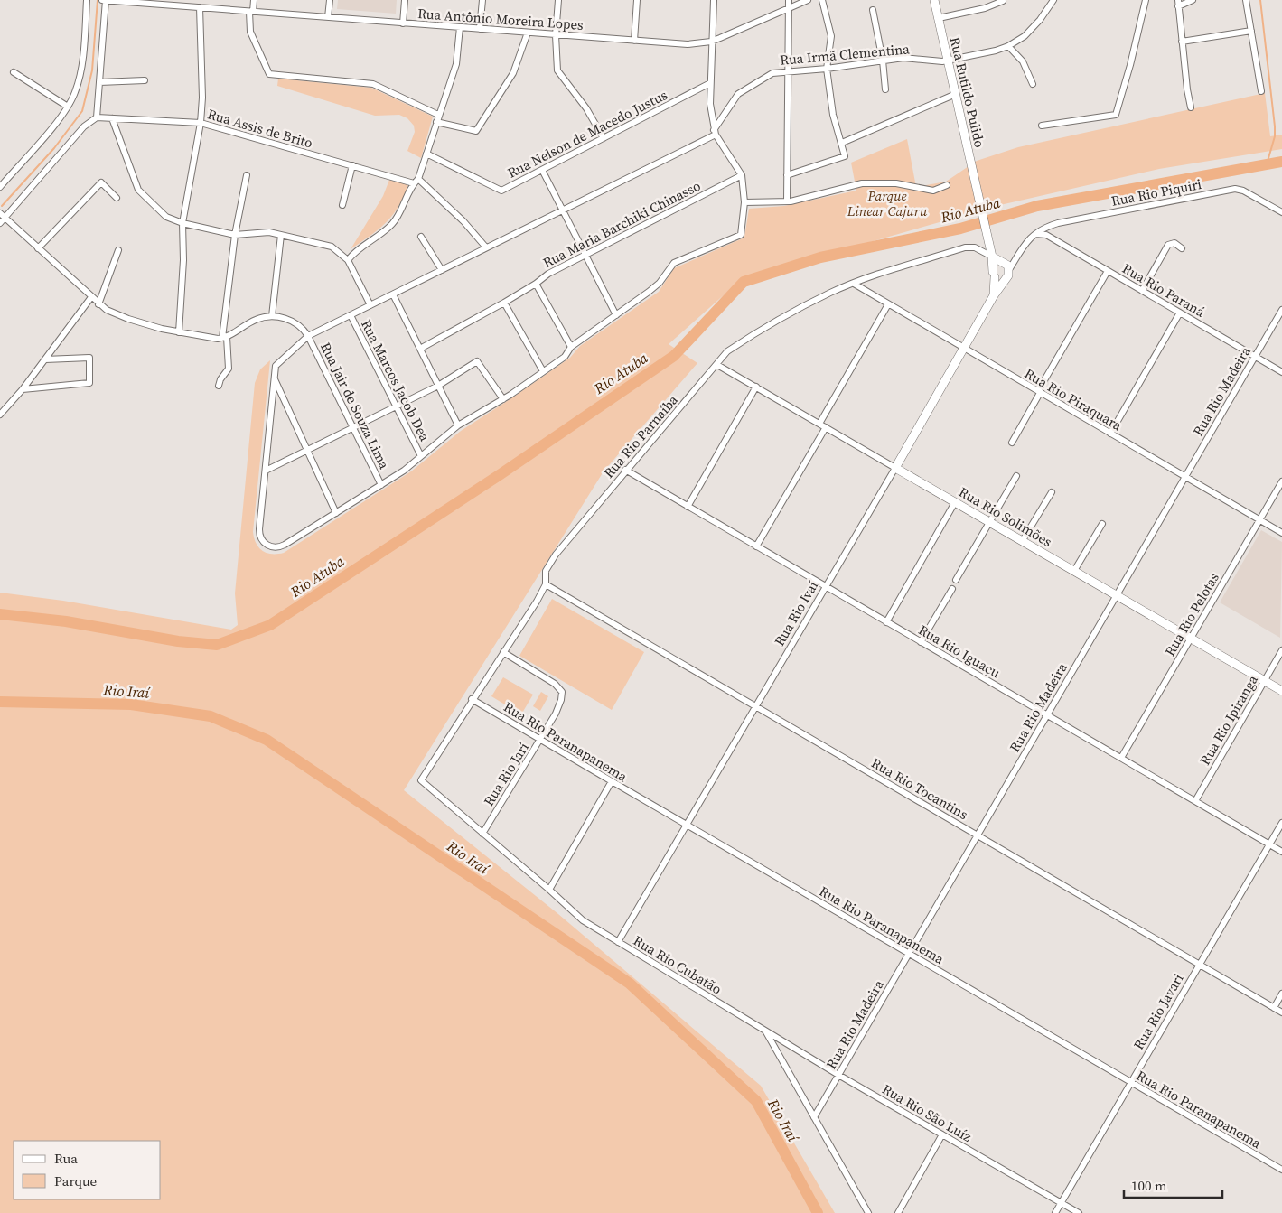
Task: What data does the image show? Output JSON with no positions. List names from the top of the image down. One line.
{"streets":{"street":["Rua Antônio Moreira Lopes","Rua Irmã Clementina","Rua Rutildo Pulido","Rua Assis de Brito","Rua Nelson de Macedo Justus","Rua Rio Piquiri","Rua Maria Barchiki Chinasso","Rua Rio Paraná","Rua Marcos Jacob Dea","Rua Rio Madeira","Rua Rio Piraquara","Rua Jair de Souza Lima","Rua Rio Parnaíba","Rua Rio Solimões","Rua Rio Ivaí","Rua Rio Pelotas","Rua Rio Iguaçu","Rua Rio Ipiranga","Rua Rio Paranapanema","Rua Rio Jarí","Rua Rio Tocantins","Rua Rio Cubatão","Rua Rio Javari","Rua Rio São Luíz"]},"crossings":[["Rua Irmã Clementina","Rua Rutildo Pulido"],["Rua Rutildo Pulido","Rua Rio Ivaí"],["Rua Rio Piquiri","Rua Rio Paraná"],["Rua Rio Paraná","Rua Rio Madeira"],["Rua Rio Madeira","Rua Rio Piraquara"],["Rua Rio Madeira","Rua Rio Solimões"],["Rua Rio Madeira","Rua Rio Iguaçu"],["Rua Rio Madeira","Rua Rio Paranapanema"],["Rua Rio Madeira","Rua Rio Tocantins"],["Rua Rio Madeira","Rua Rio Cubatão"],["Rua Rio Madeira","Rua Rio São Luíz"],["Rua Rio Piraquara","Rua Rio Parnaíba"],["Rua Rio Piraquara","Rua Rio Ivaí"],["Rua Rio Piraquara","Rua Rio Pelotas"],["Rua Rio Parnaíba","Rua Rio Solimões"],["Rua Rio Parnaíba","Rua Rio Ivaí"],["Rua Rio Parnaíba","Rua Rio Iguaçu"],["Rua Rio Parnaíba","Rua Rio Paranapanema"],["Rua Rio Parnaíba","Rua Rio Jarí"],["Rua Rio Parnaíba","Rua Rio Tocantins"],["Rua Rio Parnaíba","Rua Rio Cubatão"],["Rua Rio Solimões","Rua Rio Ivaí"],["Rua Rio Solimões","Rua Rio Pelotas"],["Rua Rio Solimões","Rua Rio Ipiranga"],["Rua Rio Ivaí","Rua Rio Iguaçu"],["Rua Rio Ivaí","Rua Rio Paranapanema"],["Rua Rio Ivaí","Rua Rio Tocantins"],["Rua Rio Ivaí","Rua Rio Cubatão"],["Rua Rio Pelotas","Rua Rio Iguaçu"],["Rua Rio Iguaçu","Rua Rio Ipiranga"],["Rua Rio Iguaçu","Rua Rio Javari"],["Rua Rio Paranapanema","Rua Rio Jarí"],["Rua Rio Paranapanema","Rua Rio Javari"],["Rua Rio Jarí","Rua Rio Cubatão"],["Rua Rio Tocantins","Rua Rio Javari"],["Rua Rio Cubatão","Rua Rio São Luíz"],["Rua Rio Javari","Rua Rio São Luíz"]],"water":["Rio Atuba","Rio Iraí"],"parks":["Parque Linear Cajuru"],"legend":["Rua","Parque"],"scale_bar":"100 m"}
